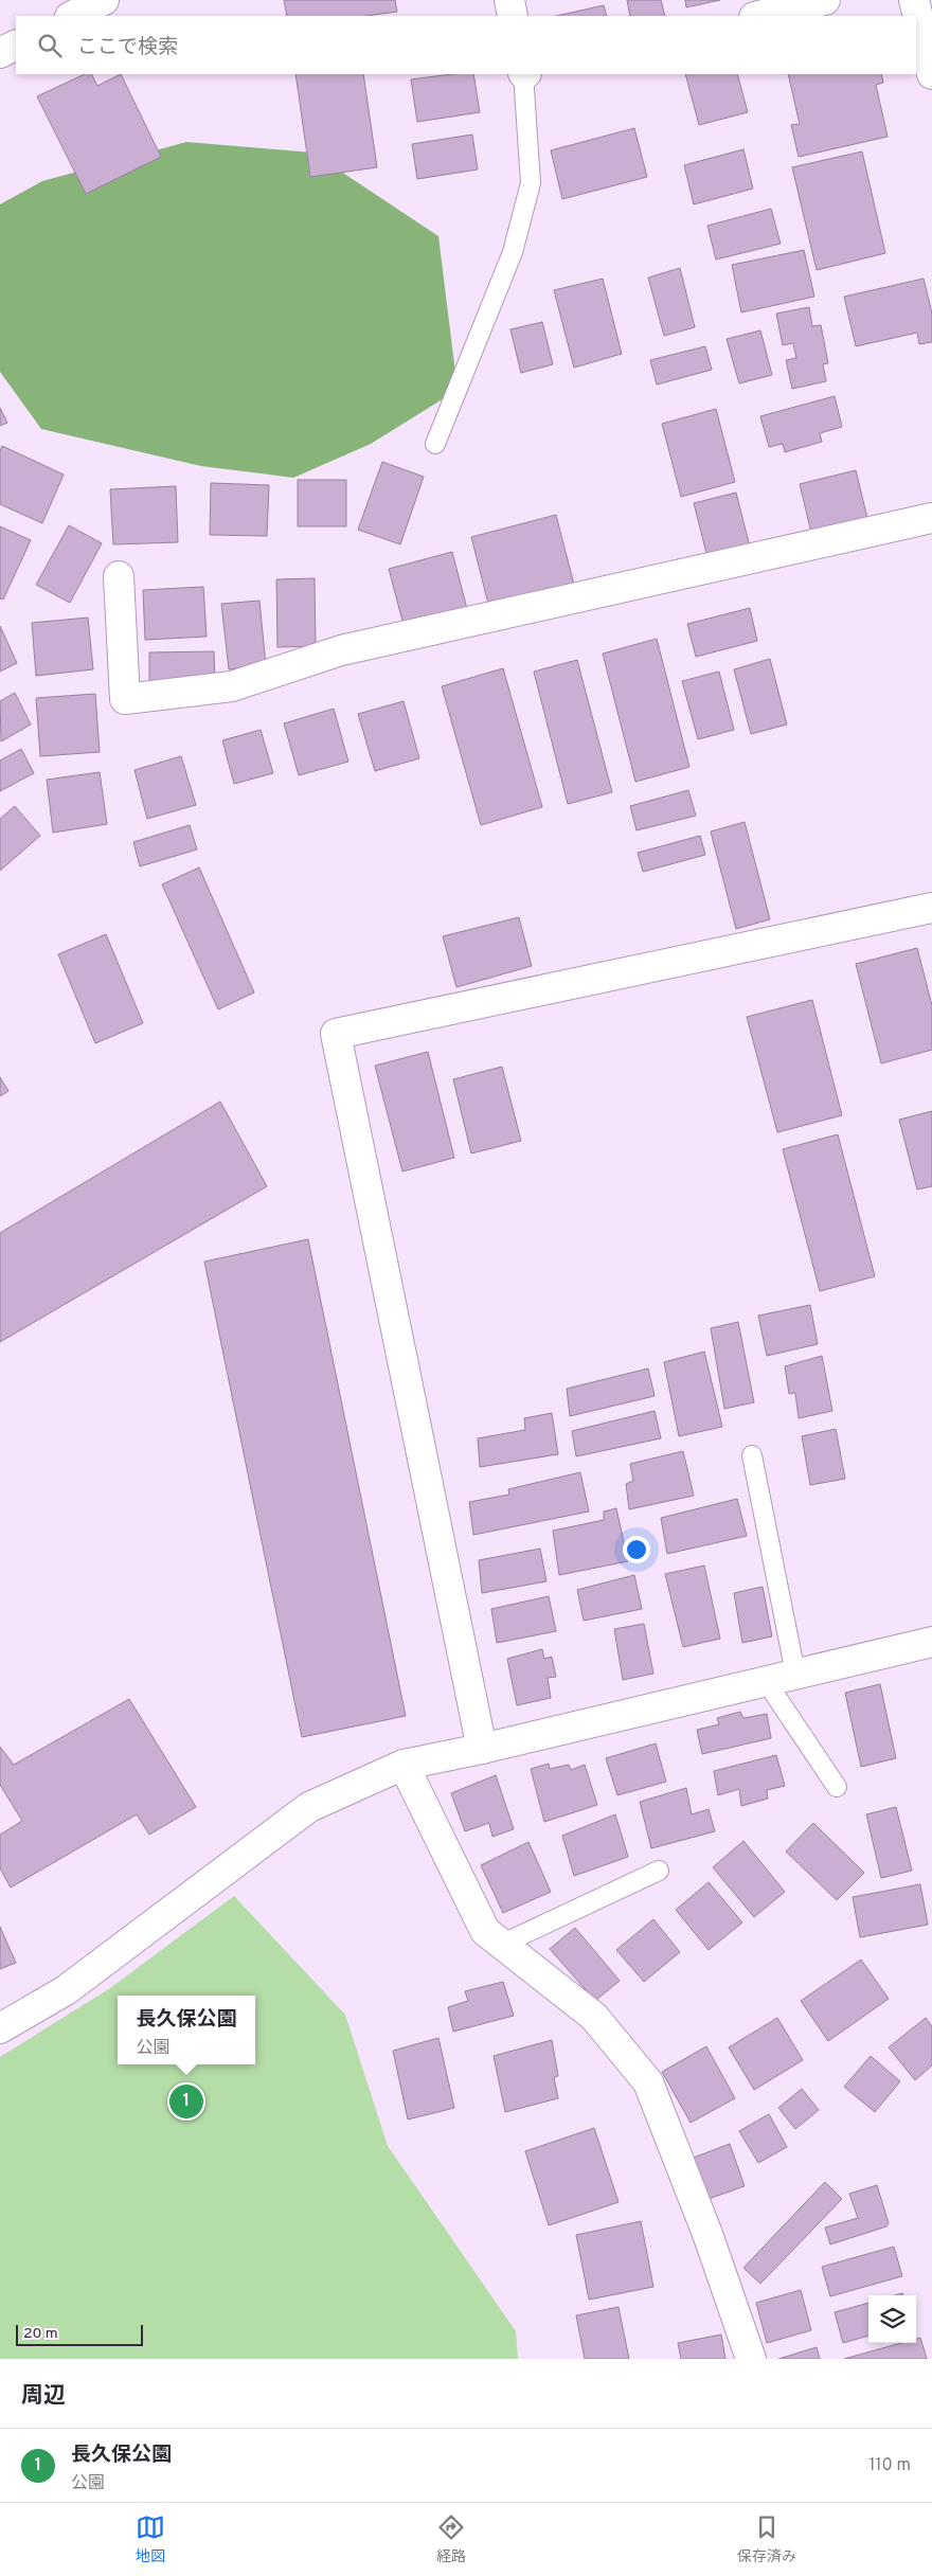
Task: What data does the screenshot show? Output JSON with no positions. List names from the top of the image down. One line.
{"scale_bar":"20 m","page":{"search":"ここで検索","popup":["長久保公園","公園"],"pins":"1","scale":"20 m","heading":"周辺","list":[{"mark":"1","name":"長久保公園","note":"公園","value":"110 m"}],"nav":["地図","経路","保存済み"]}}
